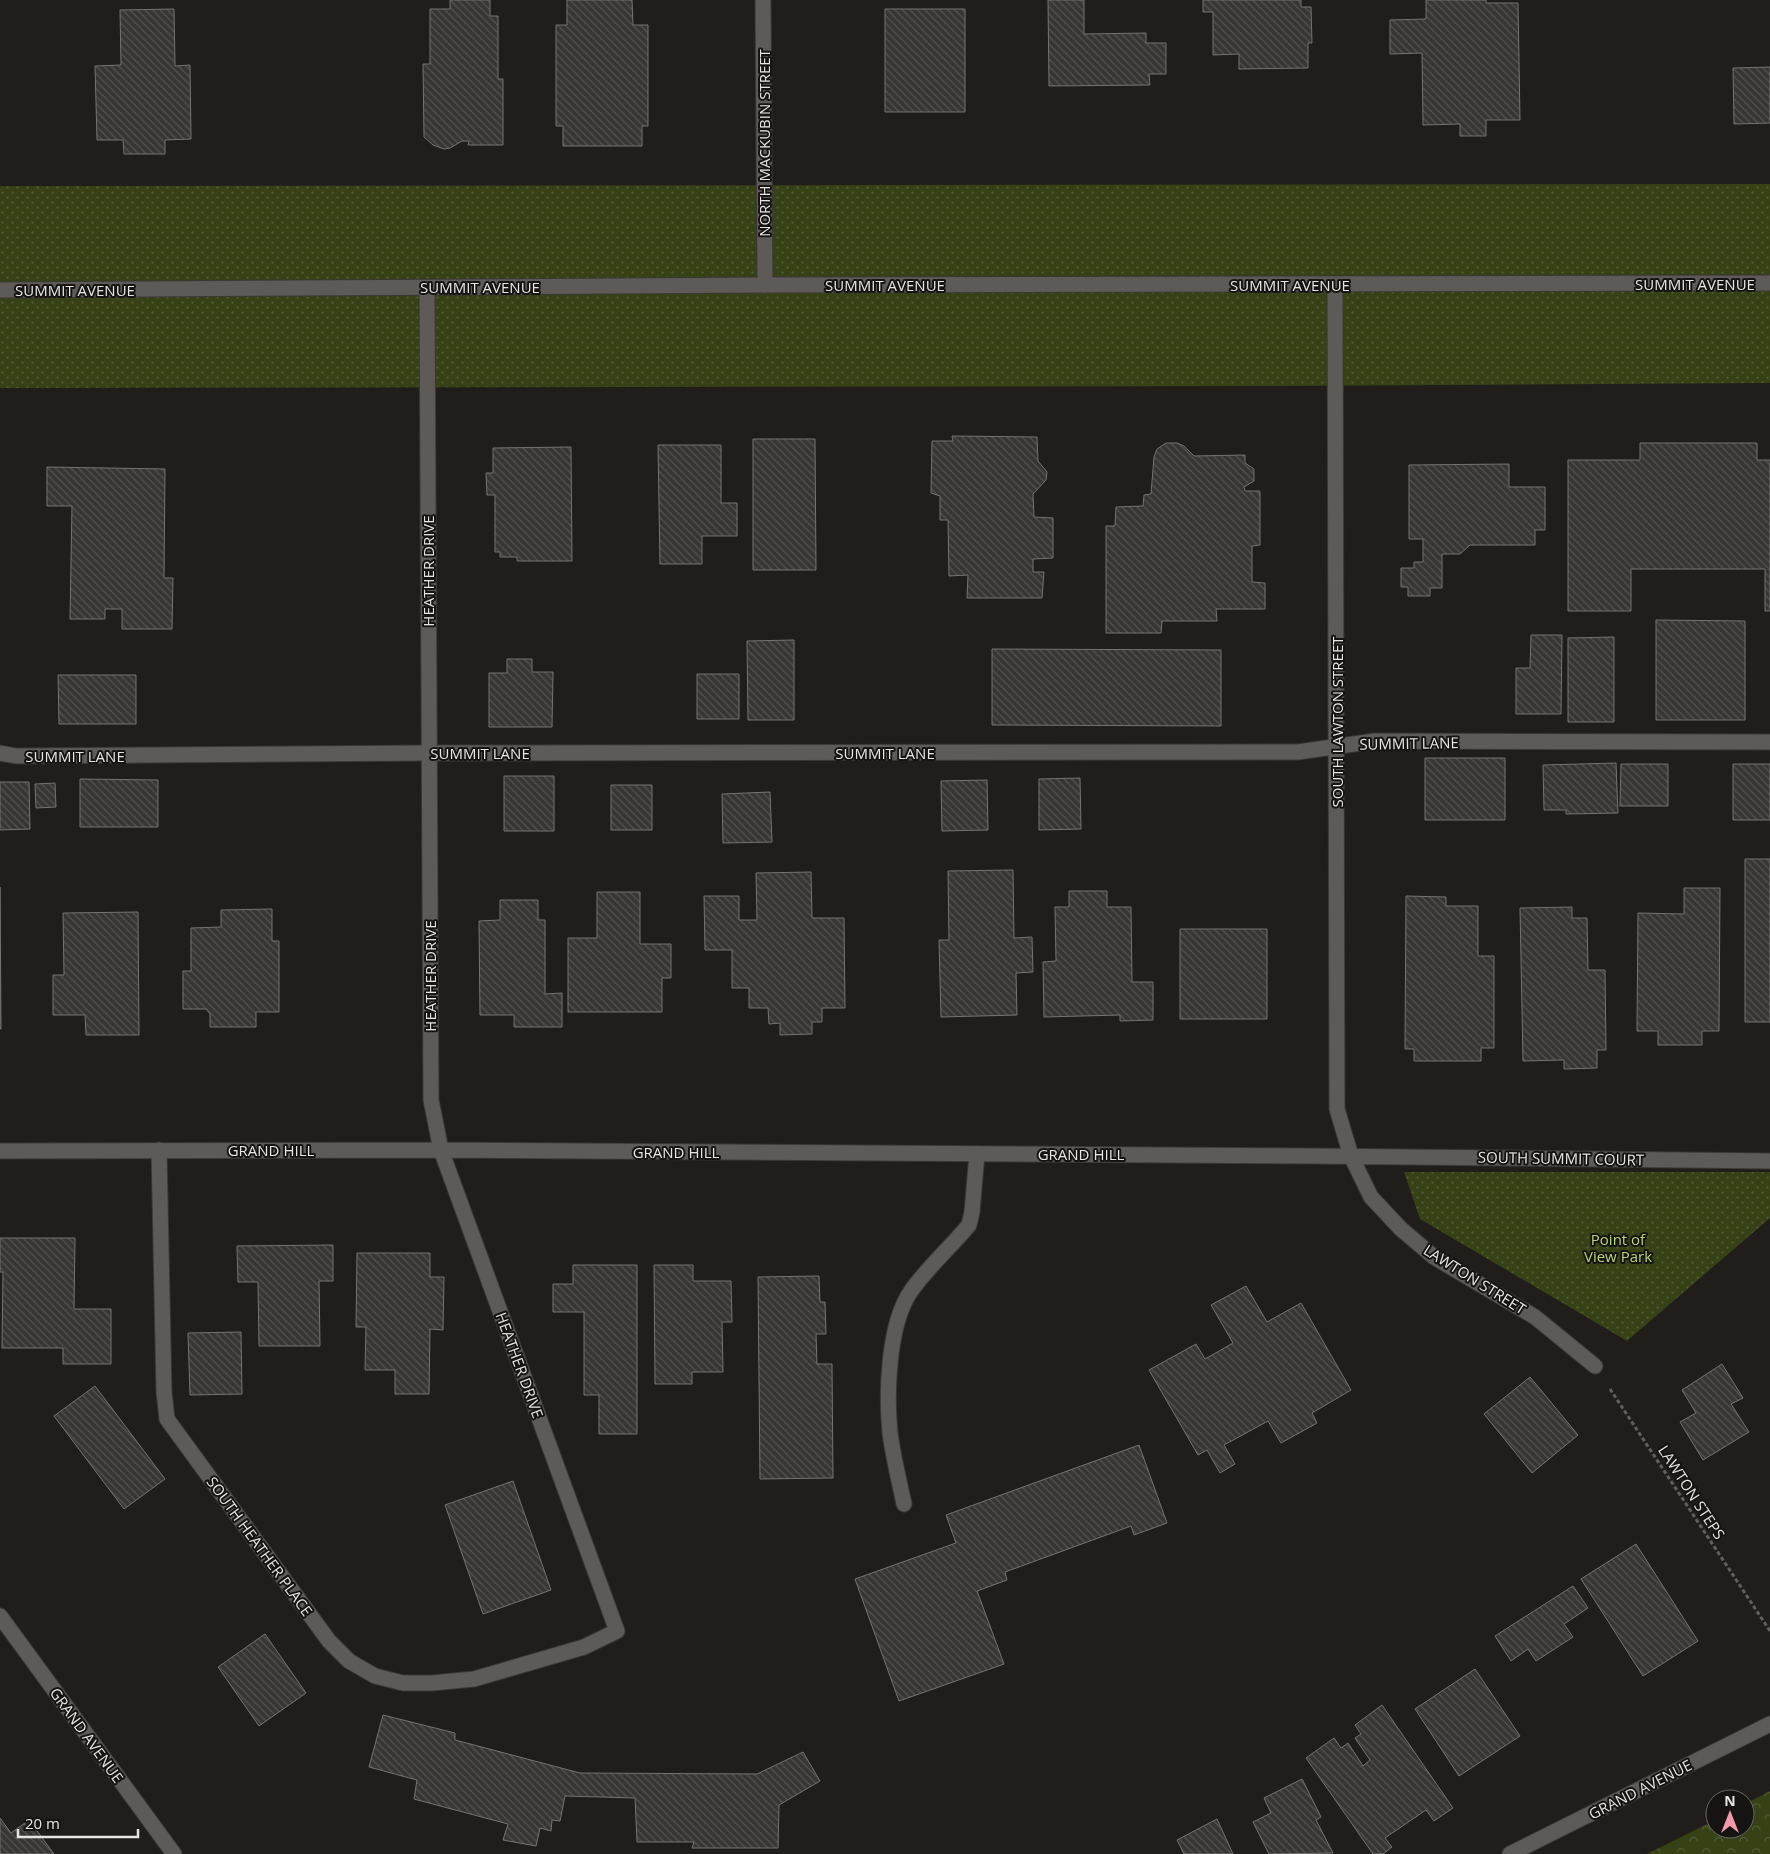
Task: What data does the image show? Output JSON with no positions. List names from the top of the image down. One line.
{"streets":{"street":["NORTH MACKUBIN STREET","SUMMIT AVENUE","HEATHER DRIVE","SOUTH LAWTON STREET","SUMMIT LANE","GRAND HILL","SOUTH SUMMIT COURT","LAWTON STREET","SOUTH HEATHER PLACE","GRAND AVENUE"],"path":["LAWTON STEPS"]},"crossings":[["NORTH MACKUBIN STREET","SUMMIT AVENUE"],["SUMMIT AVENUE","HEATHER DRIVE"],["SUMMIT AVENUE","SOUTH LAWTON STREET"],["HEATHER DRIVE","SUMMIT LANE"],["HEATHER DRIVE","GRAND HILL"],["HEATHER DRIVE","SOUTH HEATHER PLACE"],["SOUTH LAWTON STREET","SUMMIT LANE"],["SOUTH LAWTON STREET","GRAND HILL"],["SOUTH LAWTON STREET","SOUTH SUMMIT COURT"],["SOUTH LAWTON STREET","LAWTON STREET"],["GRAND HILL","SOUTH SUMMIT COURT"],["GRAND HILL","LAWTON STREET"],["GRAND HILL","SOUTH HEATHER PLACE"],["SOUTH SUMMIT COURT","LAWTON STREET"],["LAWTON STREET","LAWTON STEPS"]],"parks":["Point of View Park"],"scale_bar":"20 m","north":"top"}
